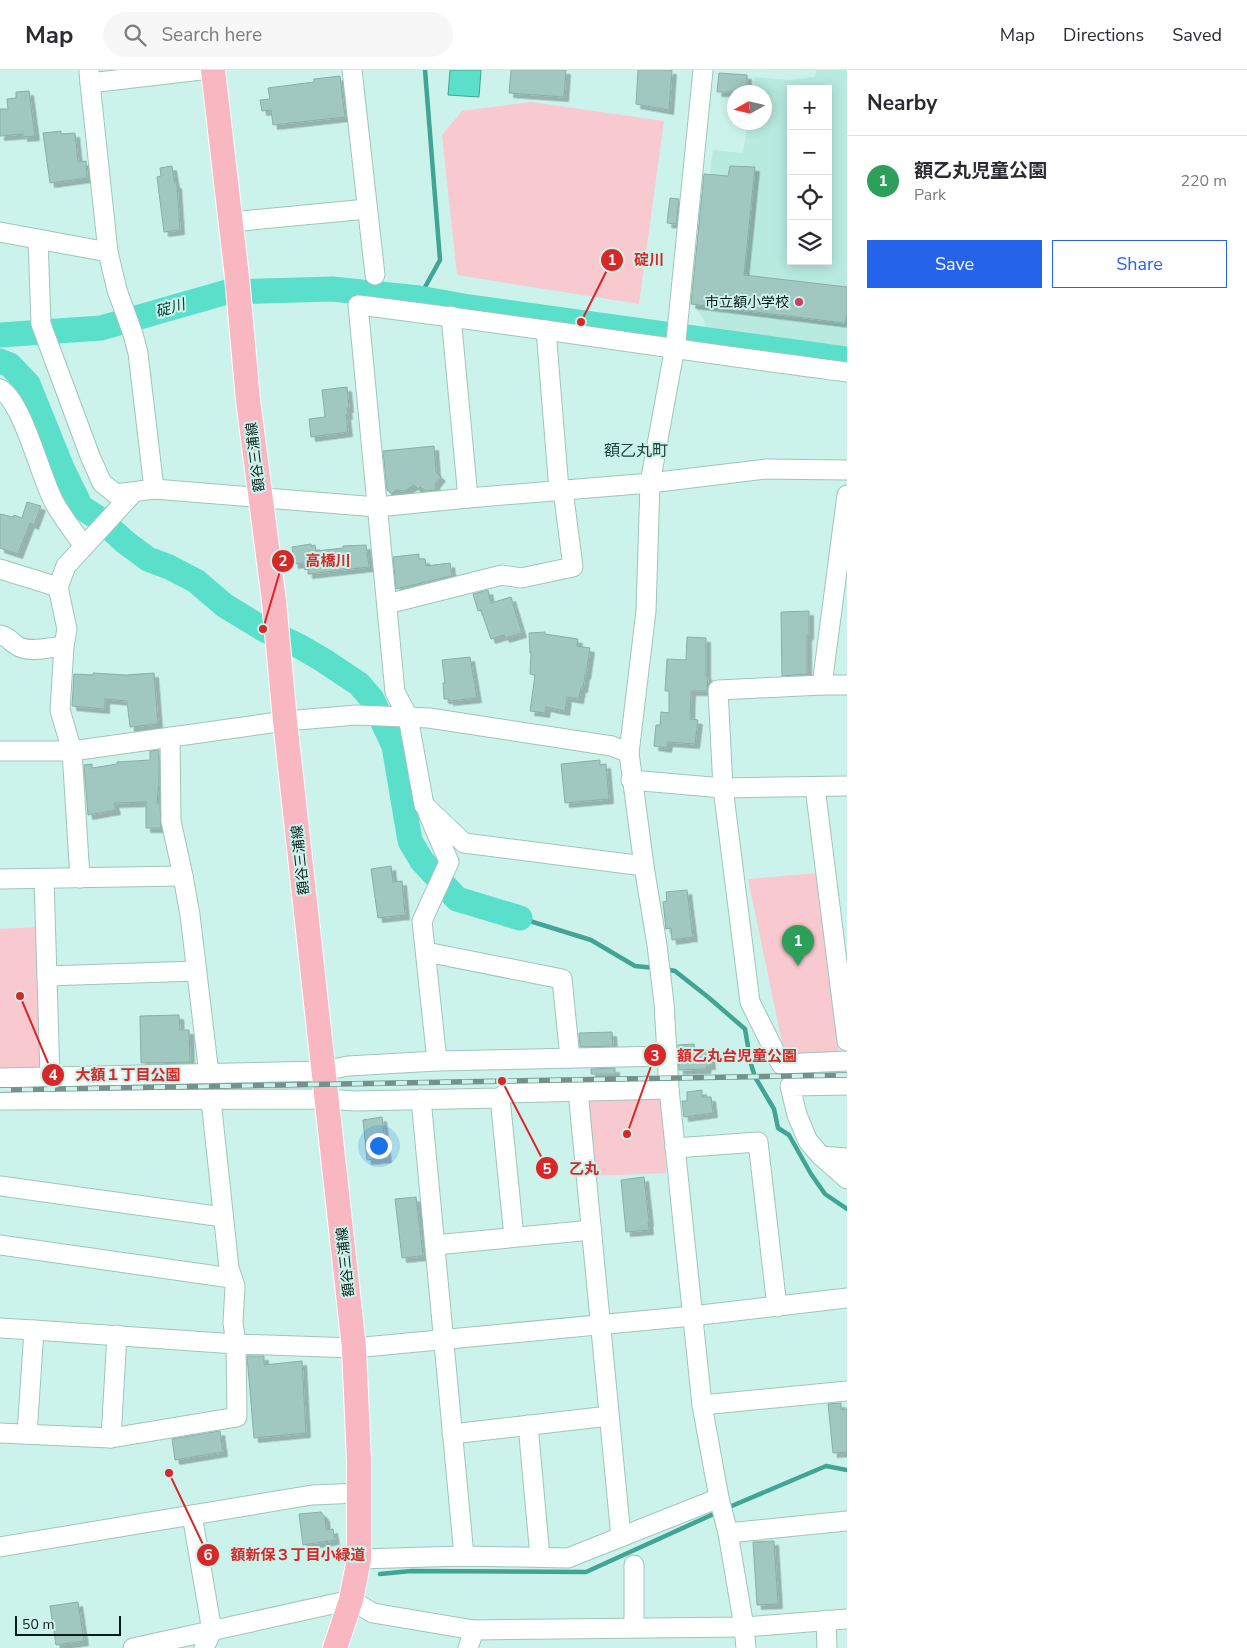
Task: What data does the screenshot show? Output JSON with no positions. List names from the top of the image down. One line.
{"streets":{"main road":["額谷三浦線"]},"districts":["額乙丸町"],"water":["碇川"],"places":["市立額小学校","碇川","高橋川","大額１丁目公園","乙丸","額乙丸台児童公園","額新保３丁目小緑道"],"scale_bar":"50 m","north":"left","page":{"header":"Map","search":"Search here","nav":["Map","Directions","Saved"],"heading":"Nearby","map_buttons":["+","−"],"list":[{"mark":"1","name":"額乙丸児童公園","note":"Park","value":"220 m"}],"buttons":["Save","Share"],"pins":"1","scale":"50 m"}}
